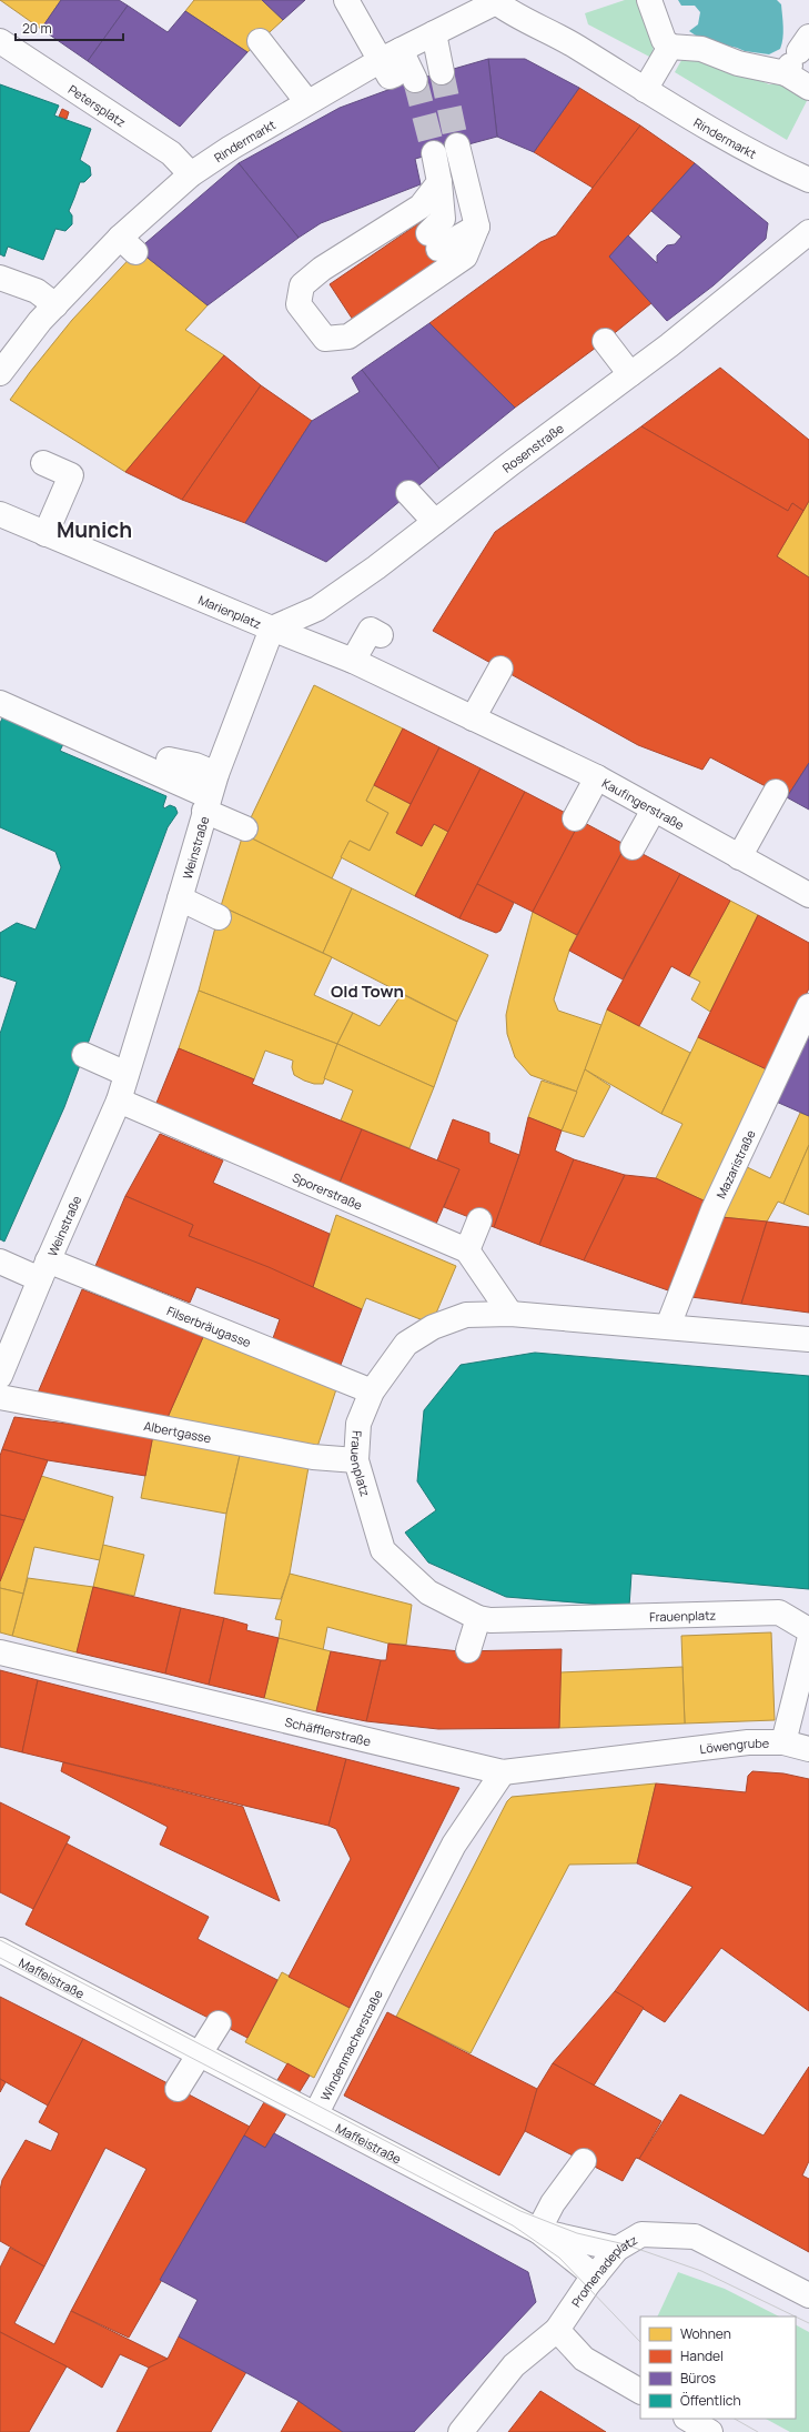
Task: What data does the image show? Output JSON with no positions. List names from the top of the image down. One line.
{"streets":{"street":["Petersplatz","Rindermarkt","Rosenstraße","Marienplatz","Kaufingerstraße","Weinstraße","Mazaristraße","Sporerstraße","Filserbräugasse","Albertgasse","Frauenplatz","Schäfflerstraße","Löwengrube","Maffeistraße","Windenmacherstraße","Promenadeplatz"]},"crossings":[["Petersplatz","Rindermarkt"],["Rosenstraße","Marienplatz"],["Rosenstraße","Kaufingerstraße"],["Marienplatz","Kaufingerstraße"],["Marienplatz","Weinstraße"],["Weinstraße","Sporerstraße"],["Weinstraße","Filserbräugasse"],["Mazaristraße","Frauenplatz"],["Filserbräugasse","Frauenplatz"],["Albertgasse","Frauenplatz"],["Schäfflerstraße","Löwengrube"],["Schäfflerstraße","Windenmacherstraße"],["Maffeistraße","Windenmacherstraße"],["Maffeistraße","Promenadeplatz"]],"districts":["Munich","Old Town"],"legend":["Wohnen","Handel","Büros","Öffentlich"],"scale_bar":"20 m"}
